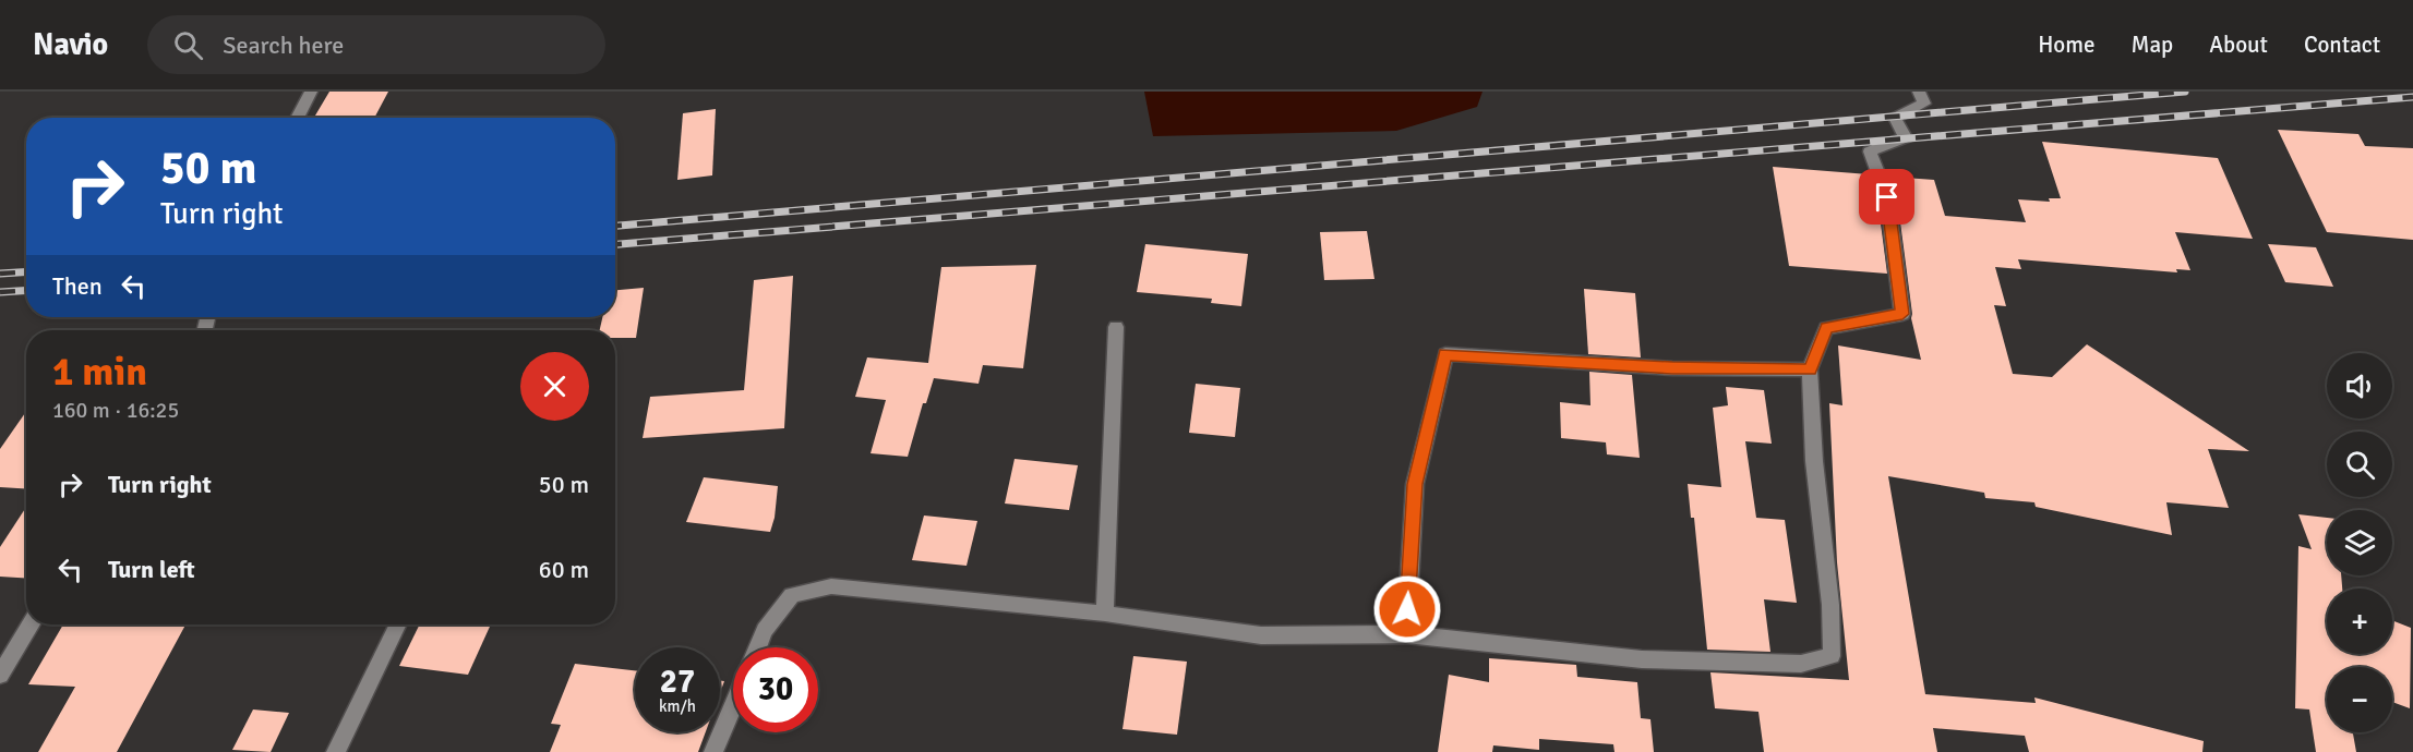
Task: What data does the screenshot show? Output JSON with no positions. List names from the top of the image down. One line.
{"page":{"header":"Navio","search":"Search here","nav":["Home","Map","About","Contact"],"turn":["50 m","Turn right"],"then":"Then","heading":["1 min","160 m · 16:25"],"map_buttons":["+","−"],"list":[{"name":"Turn right","value":"50 m"},{"name":"Turn left","value":"60 m"}],"speed":"27 km/h","limit":"30"}}
